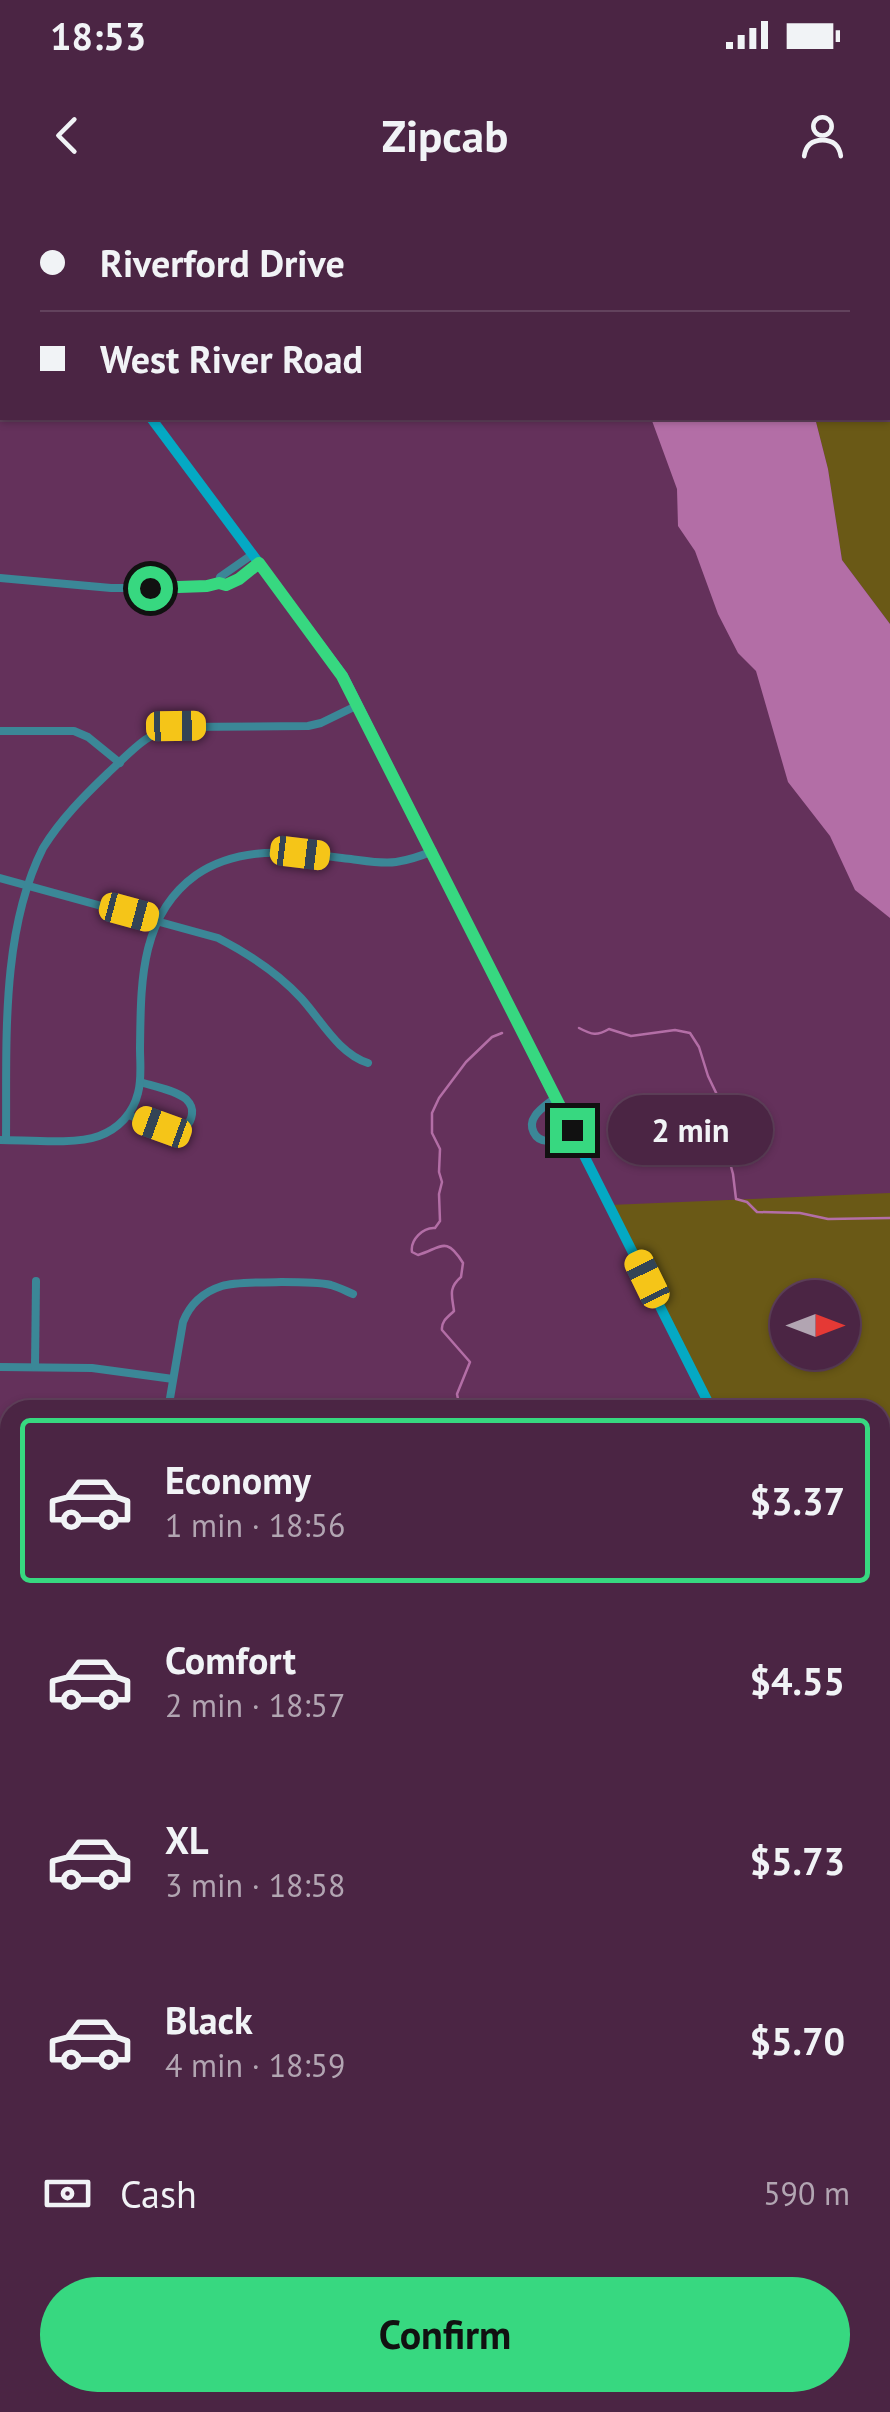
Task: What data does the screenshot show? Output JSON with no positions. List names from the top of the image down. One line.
{"north":"right","page":{"status":"18:53","header":"Zipcab","banner":["Riverford Drive","West River Road"],"bubble":"2 min","list":[{"name":"Economy","note":"1 min · 18:56","value":"$3.37"},{"name":"Comfort","note":"2 min · 18:57","value":"$4.55"},{"name":"XL","note":"3 min · 18:58","value":"$5.73"},{"name":"Black","note":"4 min · 18:59","value":"$5.70"}],"pay":["Cash","590 m"],"buttons":"Confirm"}}
